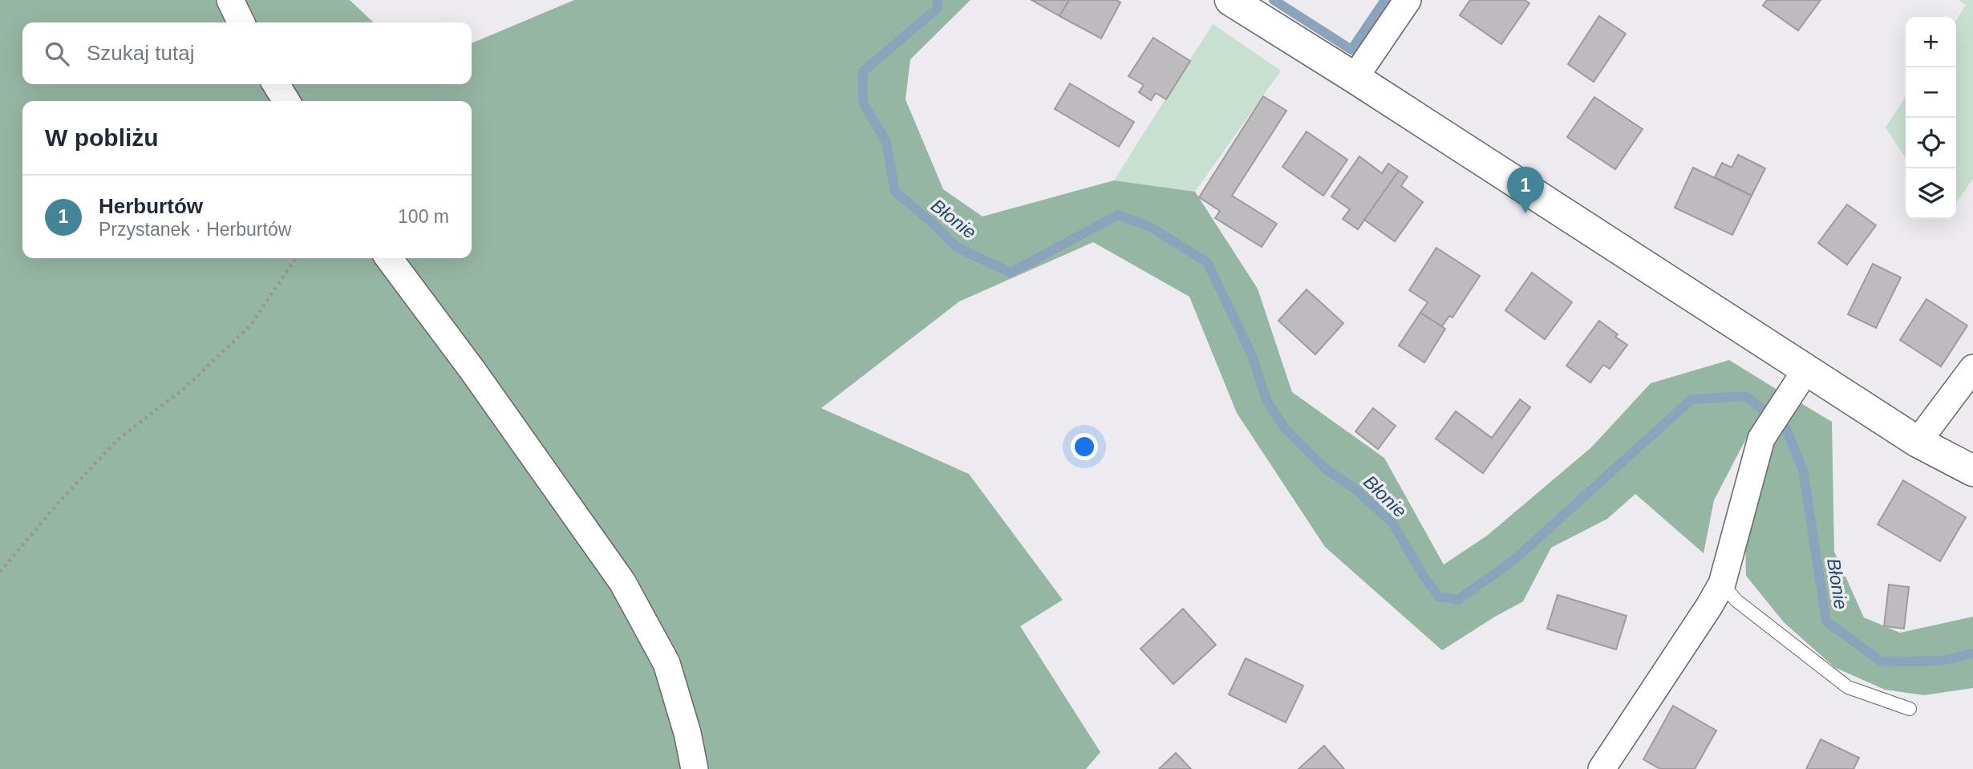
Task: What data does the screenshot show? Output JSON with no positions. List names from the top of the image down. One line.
{"water":["Błonie"],"page":{"map_buttons":["+","−"],"search":"Szukaj tutaj","heading":"W pobliżu","pins":"1","list":[{"mark":"1","name":"Herburtów","note":"Przystanek · Herburtów","value":"100 m"}]}}
